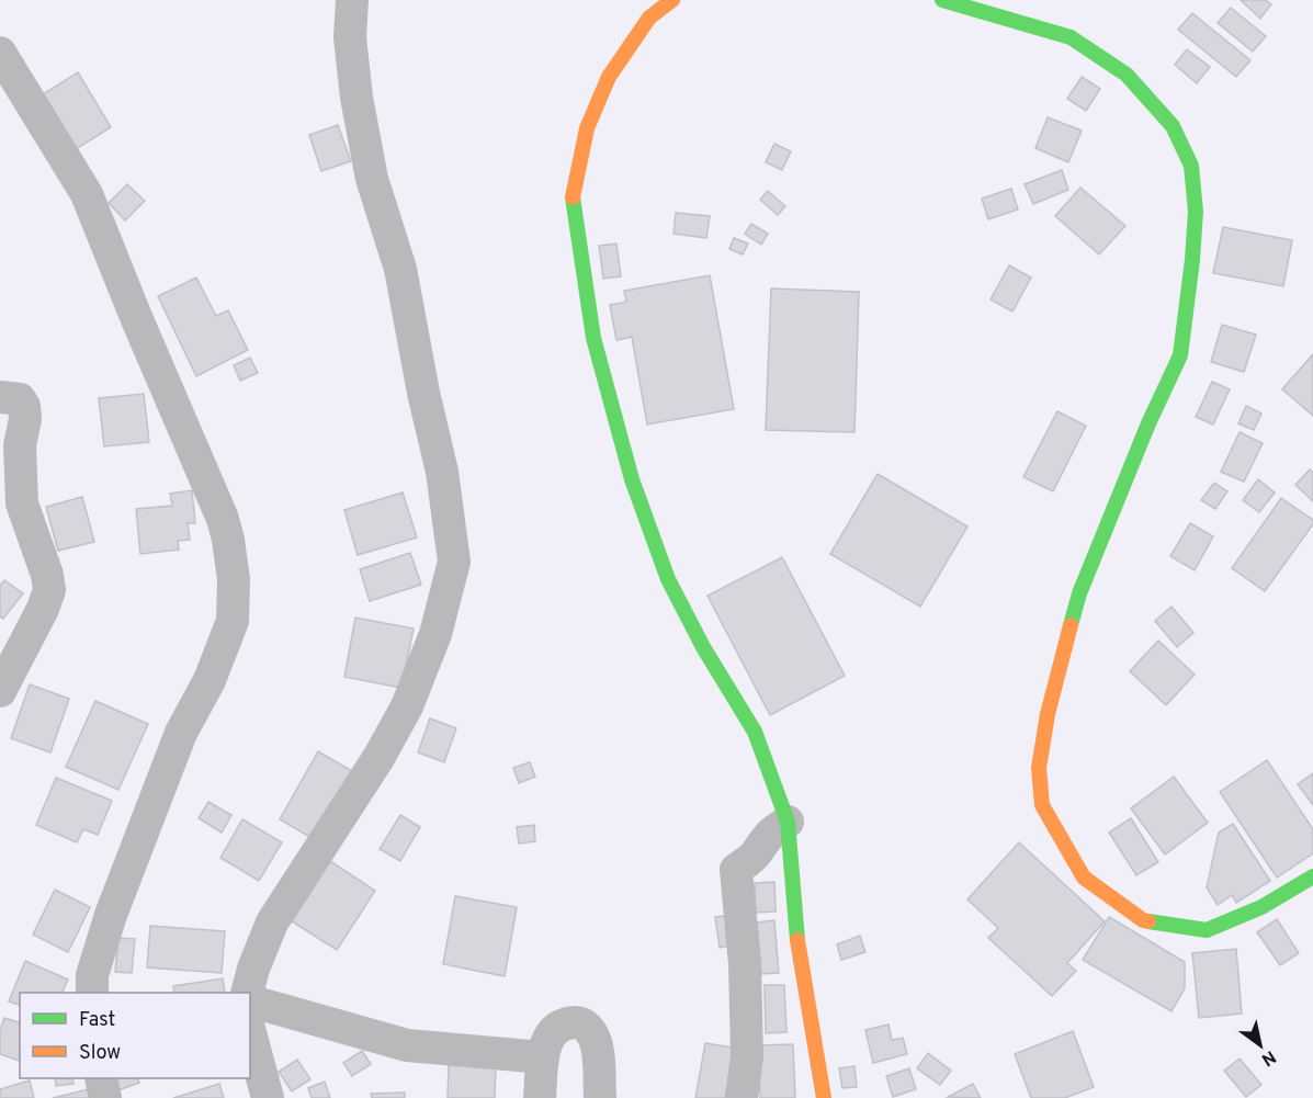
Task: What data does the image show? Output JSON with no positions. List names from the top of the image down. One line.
{"legend":["Fast","Slow"],"north":"bottom right"}
